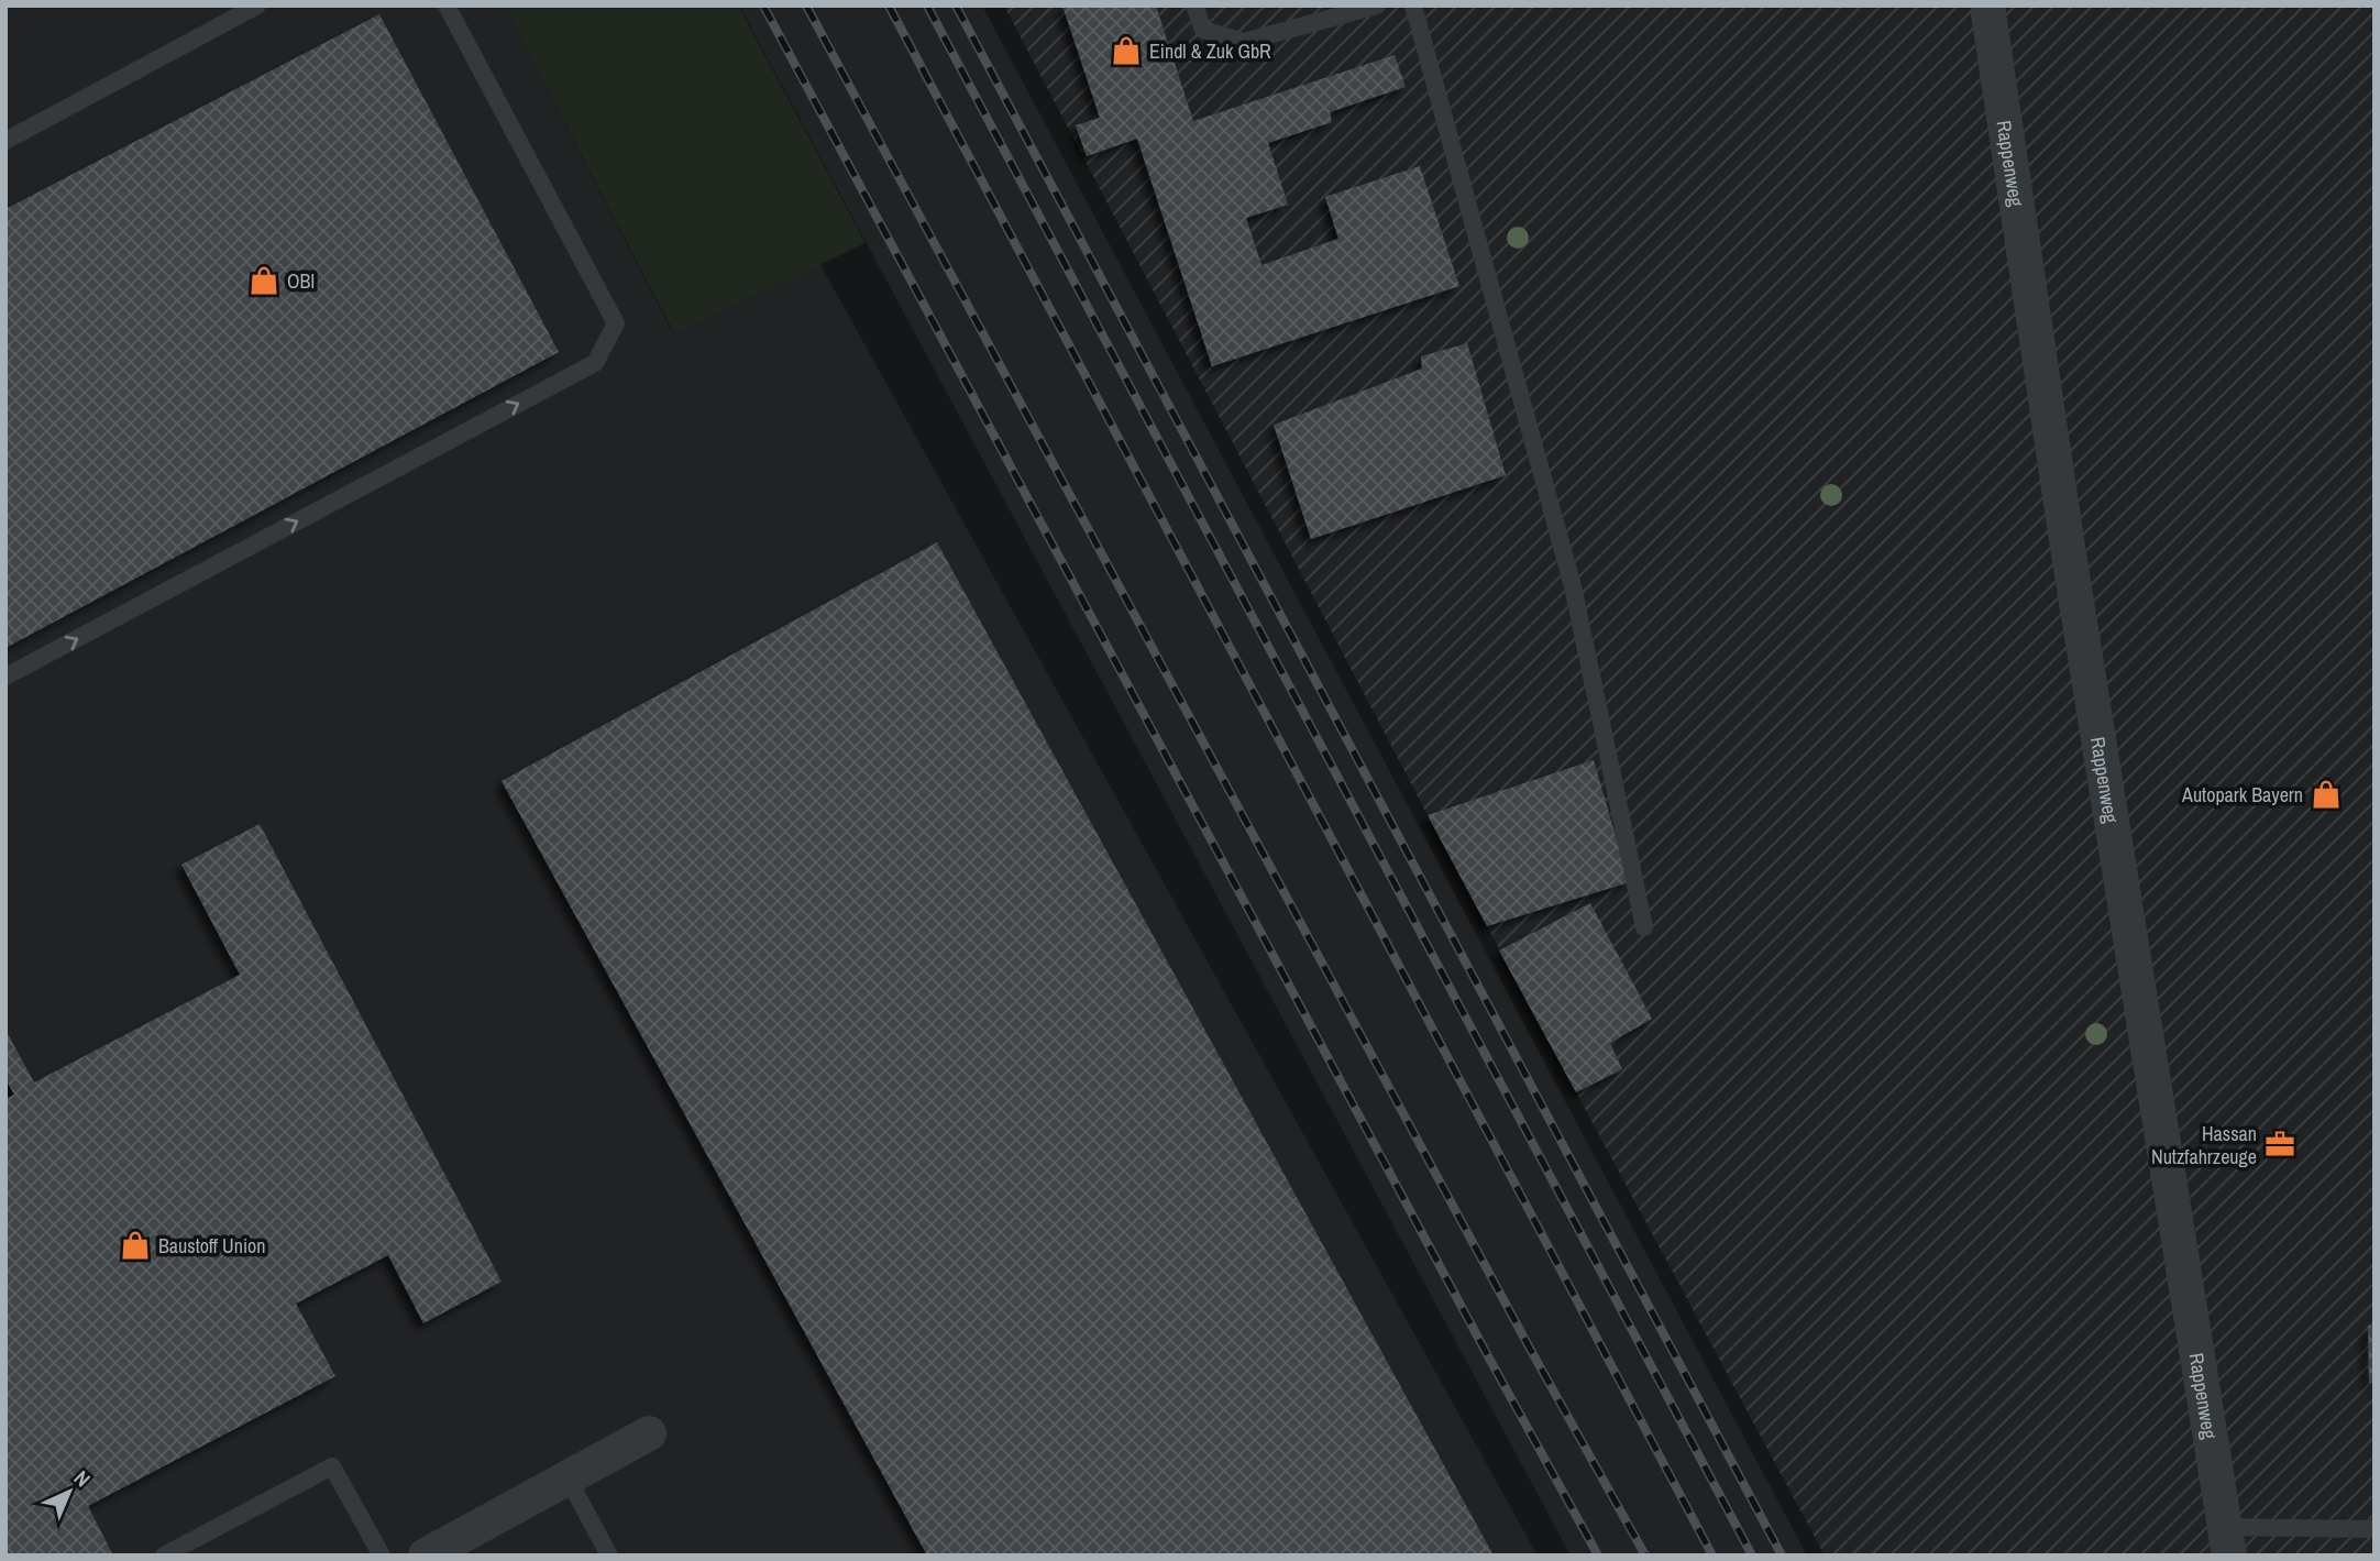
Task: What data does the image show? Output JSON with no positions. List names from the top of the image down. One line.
{"streets":{"street":["Rappenweg"]},"places":{"shop":["Eindl & Zuk GbR","OBI","Autopark Bayern","Baustoff Union"],"office":["Hassan Nutzfahrzeuge"]},"north":"top right"}
